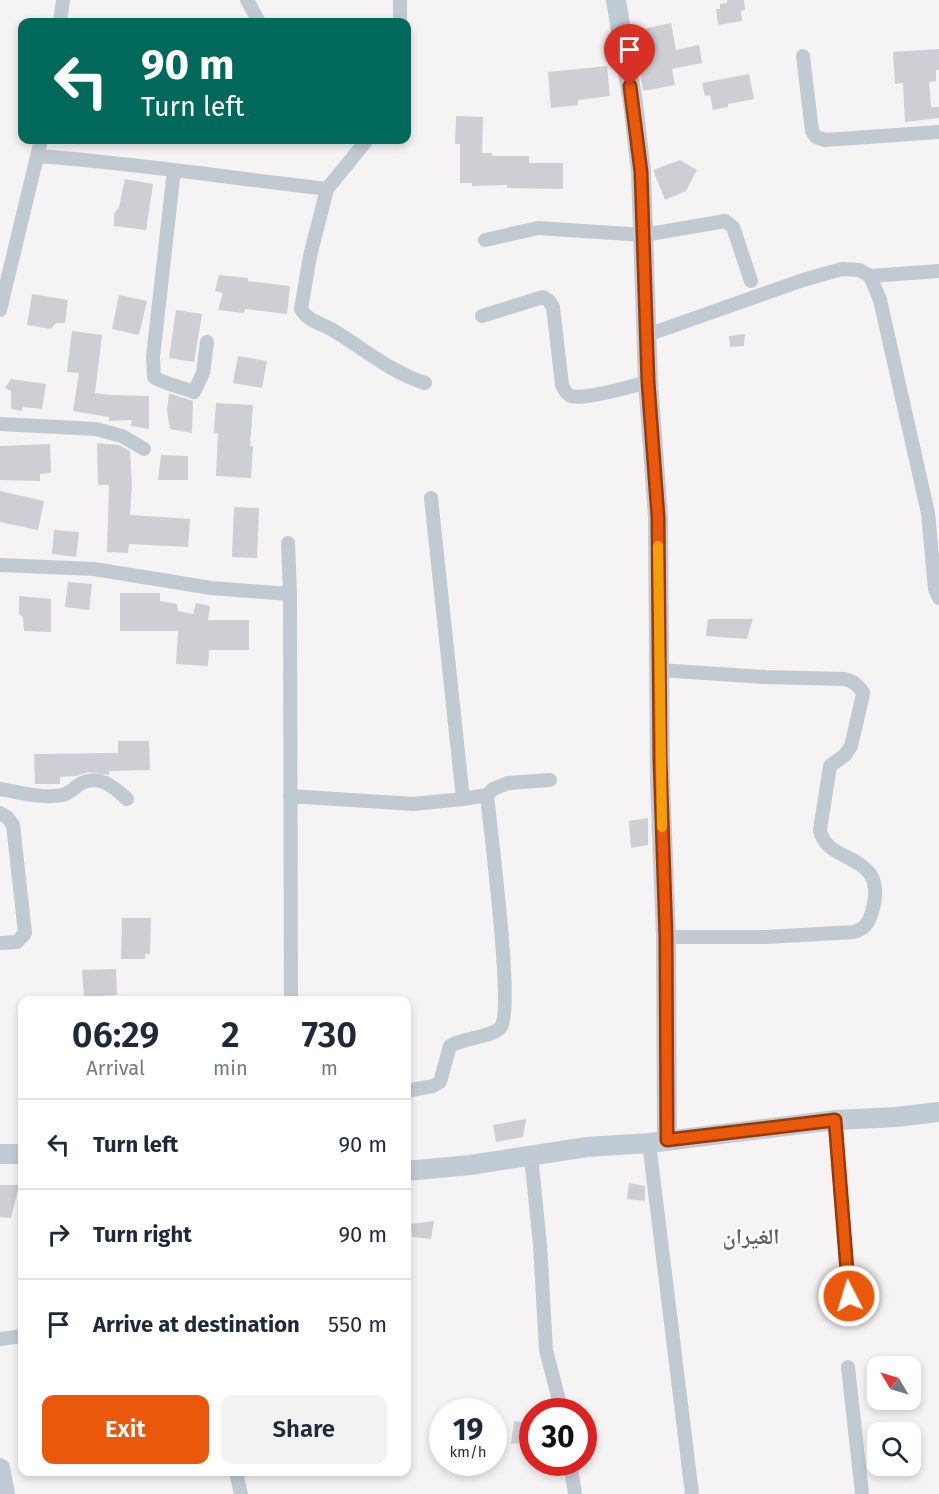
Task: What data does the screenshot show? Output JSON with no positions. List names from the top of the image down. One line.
{"districts":["الغيران"],"north":"top left","page":{"turn":["90 m","Turn left"],"eta":["06:29","Arrival","2","min","730","m"],"list":[{"name":"Turn left","value":"90 m"},{"name":"Turn right","value":"90 m"},{"name":"Arrive at destination","value":"550 m"}],"buttons":["Exit","Share"],"speed":"19 km/h","limit":"30"}}
